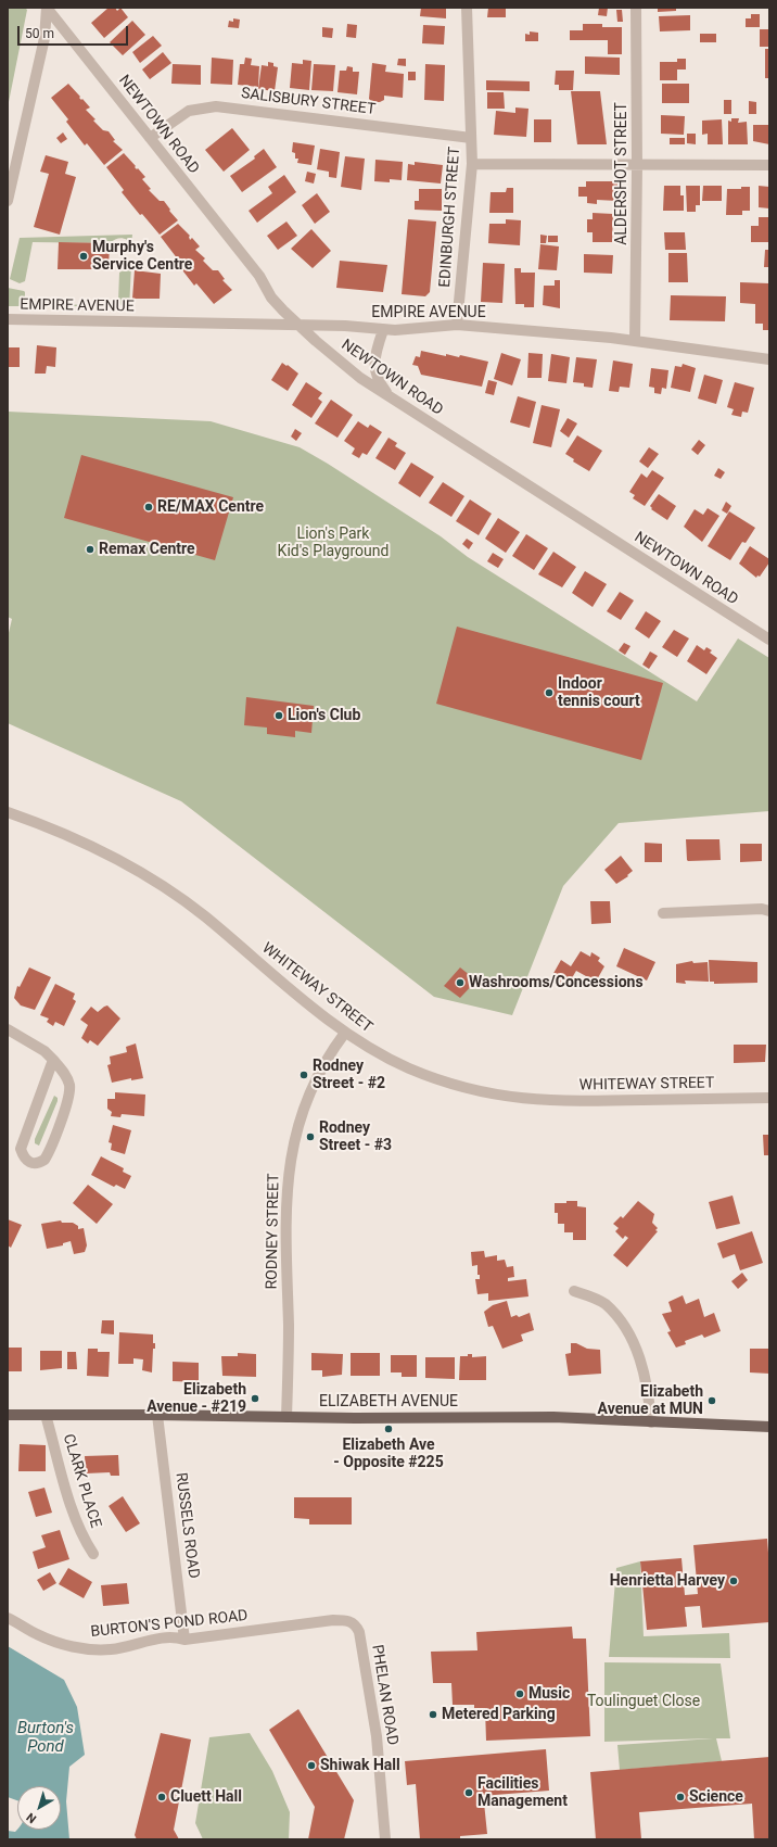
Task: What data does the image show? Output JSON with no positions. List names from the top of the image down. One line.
{"streets":{"main road":["ELIZABETH AVENUE"],"street":["SALISBURY STREET","NEWTOWN ROAD","ALDERSHOT STREET","EDINBURGH STREET","EMPIRE AVENUE","WHITEWAY STREET","RODNEY STREET","CLARK PLACE","RUSSELS ROAD","BURTON'S POND ROAD","PHELAN ROAD"]},"crossings":[["SALISBURY STREET","NEWTOWN ROAD"],["SALISBURY STREET","EDINBURGH STREET"],["NEWTOWN ROAD","EMPIRE AVENUE"],["ALDERSHOT STREET","EMPIRE AVENUE"],["EDINBURGH STREET","EMPIRE AVENUE"],["WHITEWAY STREET","RODNEY STREET"],["RODNEY STREET","ELIZABETH AVENUE"],["ELIZABETH AVENUE","CLARK PLACE"],["ELIZABETH AVENUE","RUSSELS ROAD"],["RUSSELS ROAD","BURTON'S POND ROAD"],["BURTON'S POND ROAD","PHELAN ROAD"]],"water":["Burton's Pond"],"parks":["Lion's Park Kid's Playground","Toulinguet Close"],"places":["Murphy's Service Centre","RE/MAX Centre","Remax Centre","Indoor tennis court","Lion's Club","Washrooms/Concessions","Rodney Street - #2","Rodney Street - #3","Elizabeth Avenue - #219","Elizabeth Avenue at MUN","Elizabeth Ave - Opposite #225","Henrietta Harvey","Music","Metered Parking","Shiwak Hall","Facilities Management","Cluett Hall","Science"],"scale_bar":"50 m","north":"bottom left"}
